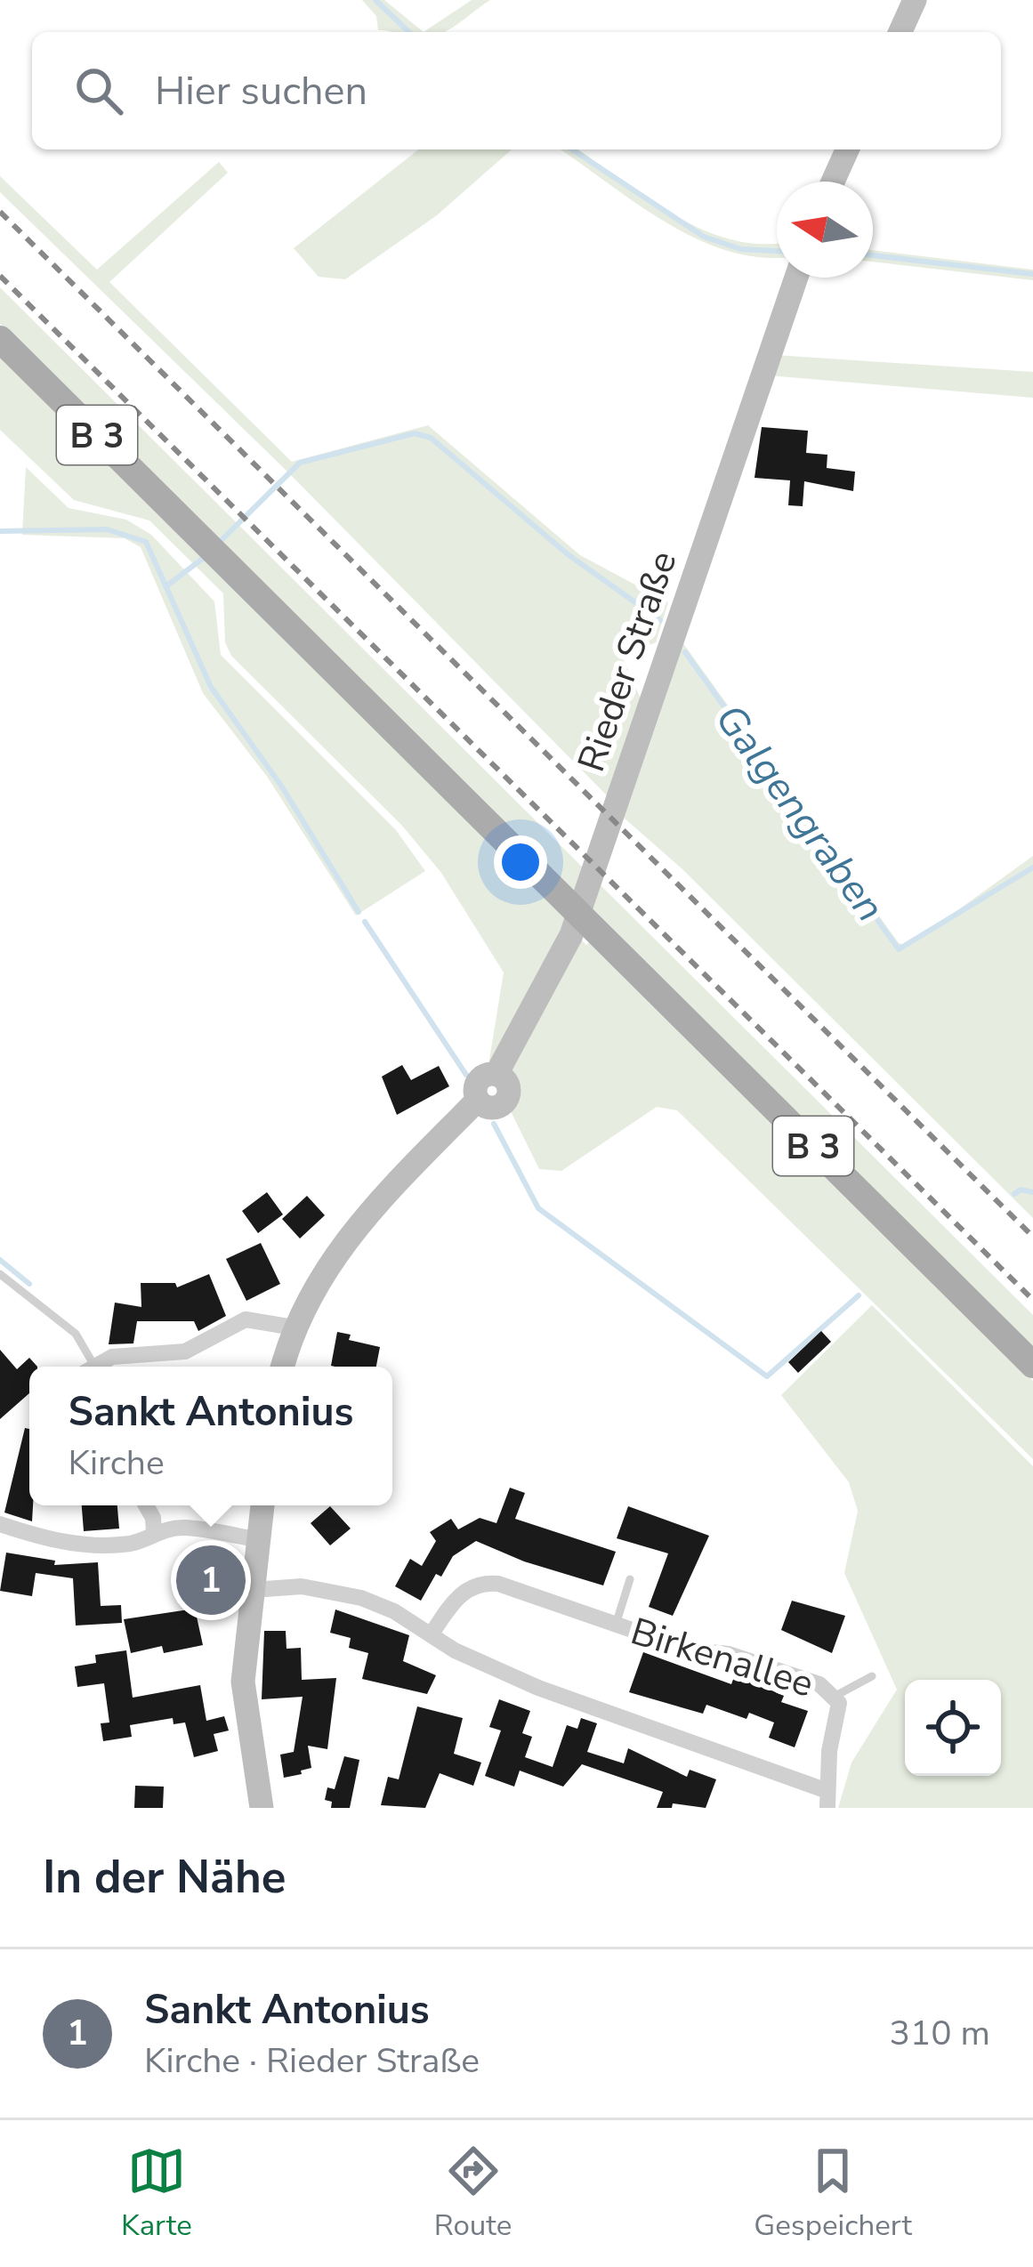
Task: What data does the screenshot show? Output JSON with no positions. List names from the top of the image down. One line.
{"streets":{"main road":["B 3"],"street":["Rieder Straße","Birkenallee"]},"water":["Galgengraben"],"north":"left","page":{"search":"Hier suchen","popup":["Sankt Antonius","Kirche"],"pins":"1","heading":"In der Nähe","list":[{"mark":"1","name":"Sankt Antonius","note":"Kirche · Rieder Straße","value":"310 m"}],"nav":["Karte","Route","Gespeichert"]}}
